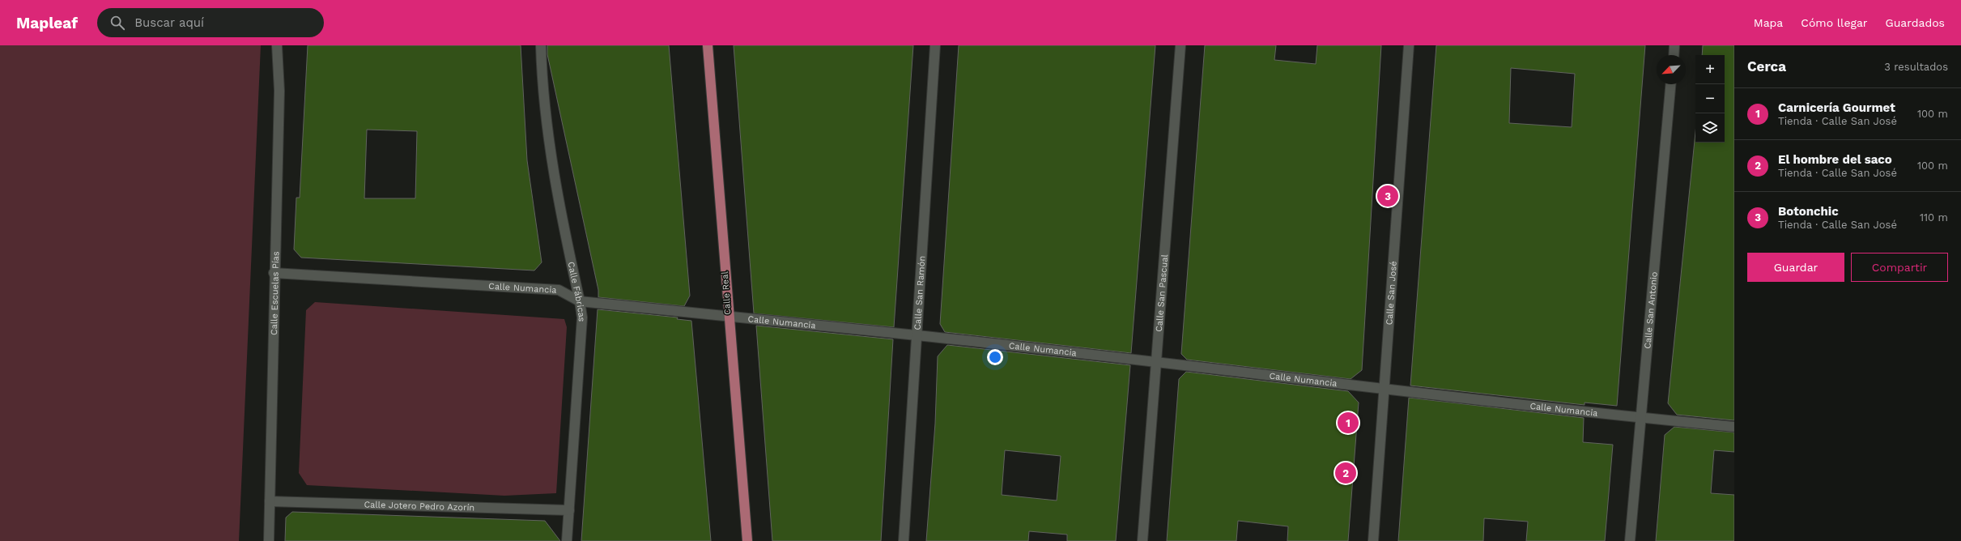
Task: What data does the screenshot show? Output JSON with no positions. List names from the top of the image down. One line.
{"streets":{"main road":["Calle Real"],"street":["Calle Numancia","Calle Fábricas","Calle Escuelas Pías","Calle San Ramón","Calle San Pascual","Calle San José","Calle San Antonio","Calle Jotero Pedro Azorín"]},"crossings":[["Calle Numancia","Calle Fábricas"],["Calle Numancia","Calle Escuelas Pías"],["Calle Numancia","Calle Real"],["Calle Numancia","Calle San Ramón"],["Calle Numancia","Calle San Pascual"],["Calle Numancia","Calle San José"],["Calle Numancia","Calle San Antonio"],["Calle Fábricas","Calle Jotero Pedro Azorín"],["Calle Escuelas Pías","Calle Jotero Pedro Azorín"]],"north":"bottom left","page":{"header":"Mapleaf","search":"Buscar aquí","nav":["Mapa","Cómo llegar","Guardados"],"heading":["Cerca","3 resultados"],"map_buttons":["+","−"],"list":[{"mark":"1","name":"Carnicería Gourmet","note":"Tienda · Calle San José","value":"100 m"},{"mark":"2","name":"El hombre del saco","note":"Tienda · Calle San José","value":"100 m"},{"mark":"3","name":"Botonchic","note":"Tienda · Calle San José","value":"110 m"}],"pins":["3","1","2"],"buttons":["Guardar","Compartir"]}}
